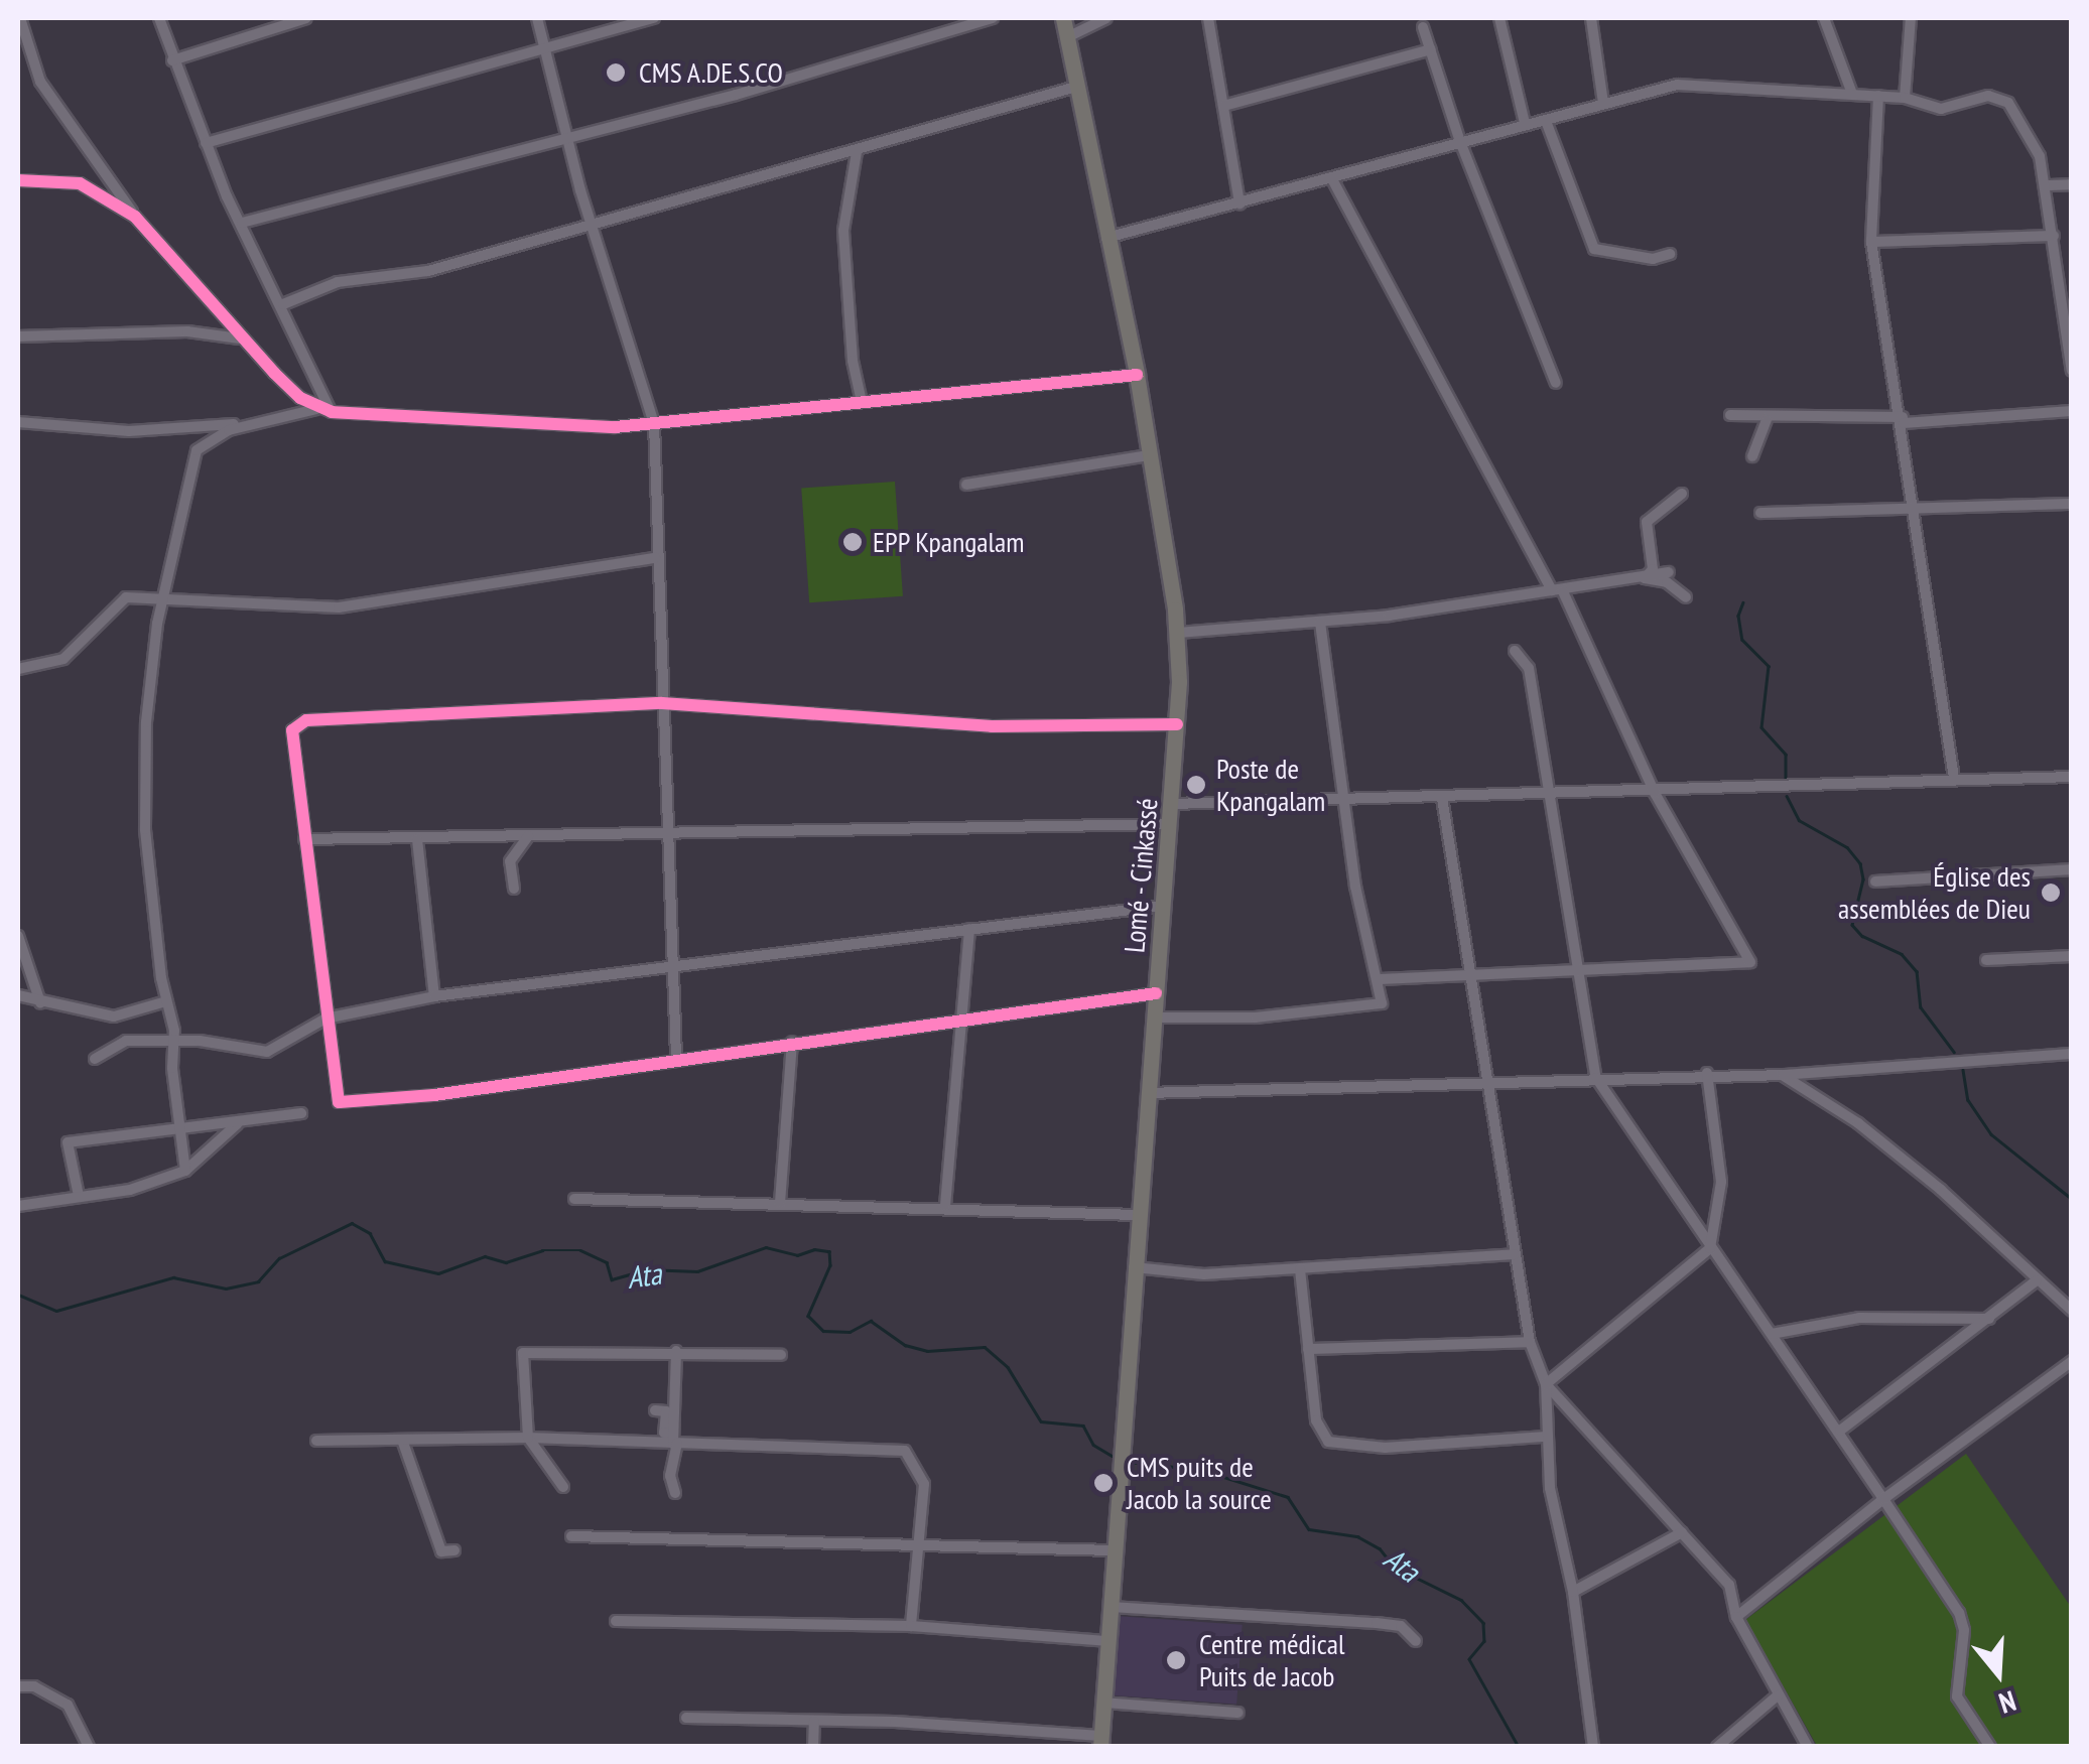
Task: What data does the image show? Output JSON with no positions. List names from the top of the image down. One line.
{"streets":{"highway":["Lomé - Cinkassé"]},"water":["Ata"],"places":["CMS A.DE.S.CO","EPP Kpangalam","Poste de Kpangalam","Église des assemblées de Dieu","CMS puits de Jacob la source","Centre médical Puits de Jacob"],"north":"bottom"}
